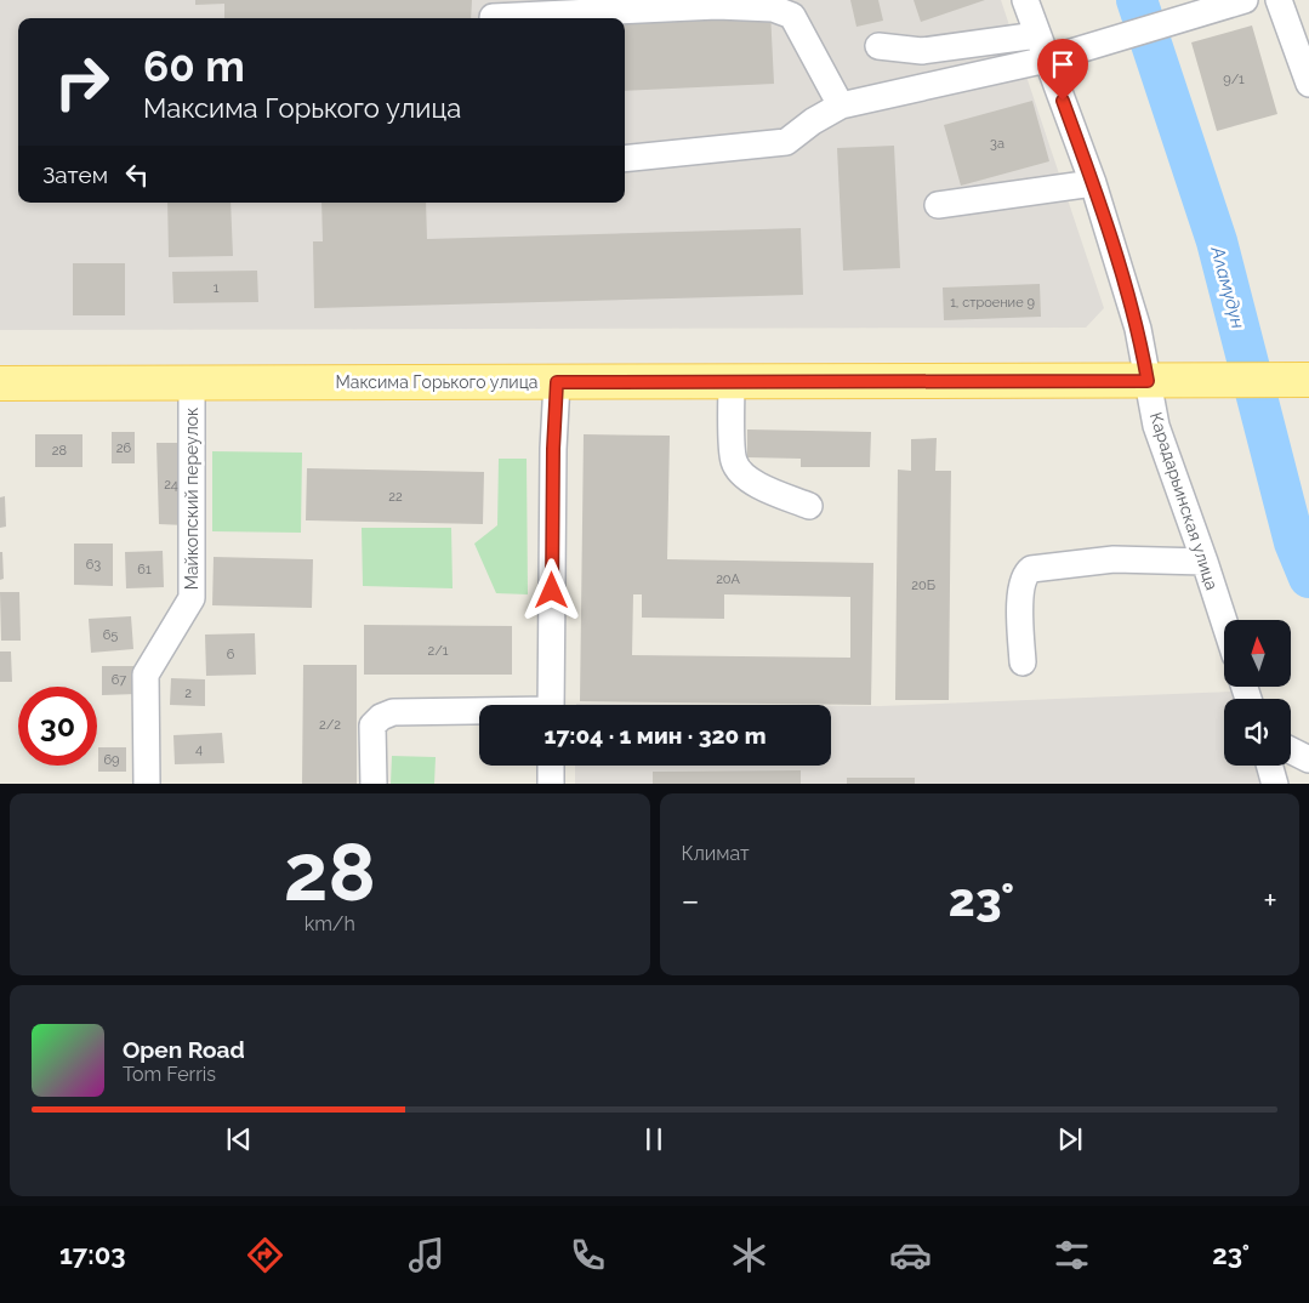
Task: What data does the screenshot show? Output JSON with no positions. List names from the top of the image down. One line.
{"streets":{"main road":["Максима Горького улица"],"street":["Майкопский переулок","Карадарьинская улица"]},"crossings":[["Максима Горького улица","Майкопский переулок"],["Максима Горького улица","Карадарьинская улица"]],"water":["Аламүдүн"],"house_numbers":["9/1","3а","1","1, строение 9","26","28","24","22","63","61","20А","20Б","65","2/1","6","67","2","2/2","4","69"],"north":"top","page":{"turn":["60 m","Максима Горького улица"],"then":"Затем","limit":"30","trip":"17:04 · 1 мин · 320 m","tile":[["28","km/h"],"Климат"],"heat":["−","23°","+"],"song":["Open Road","Tom Ferris"],"tabs":["17:03","23°"]}}
